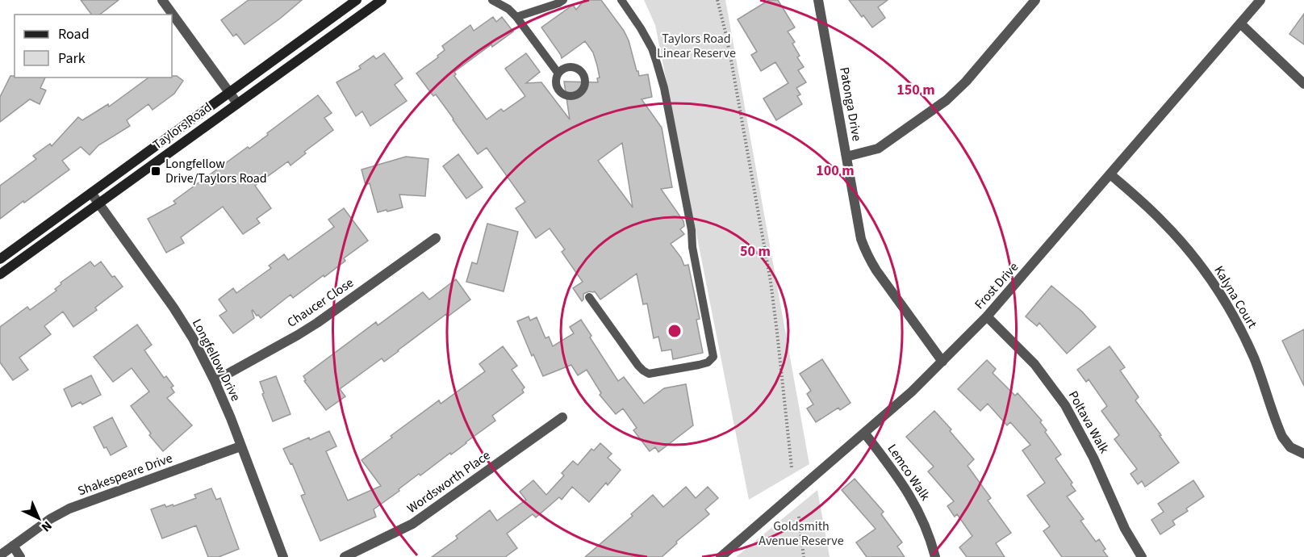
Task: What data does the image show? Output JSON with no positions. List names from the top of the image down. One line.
{"streets":{"main road":["Taylors Road"],"street":["Patonga Drive","Frost Drive","Kalyna Court","Chaucer Close","Longfellow Drive","Poltava Walk","Lemco Walk","Shakespeare Drive","Wordsworth Place"]},"crossings":[["Patonga Drive","Frost Drive"],["Taylors Road","Longfellow Drive"],["Frost Drive","Kalyna Court"],["Frost Drive","Poltava Walk"],["Frost Drive","Lemco Walk"],["Chaucer Close","Longfellow Drive"],["Longfellow Drive","Shakespeare Drive"]],"parks":["Taylors Road Linear Reserve","Goldsmith Avenue Reserve"],"places":{"transit":["Longfellow Drive/Taylors Road"]},"legend":["Road","Park"],"north":"bottom right","rings":["150 m","100 m","50 m"]}
